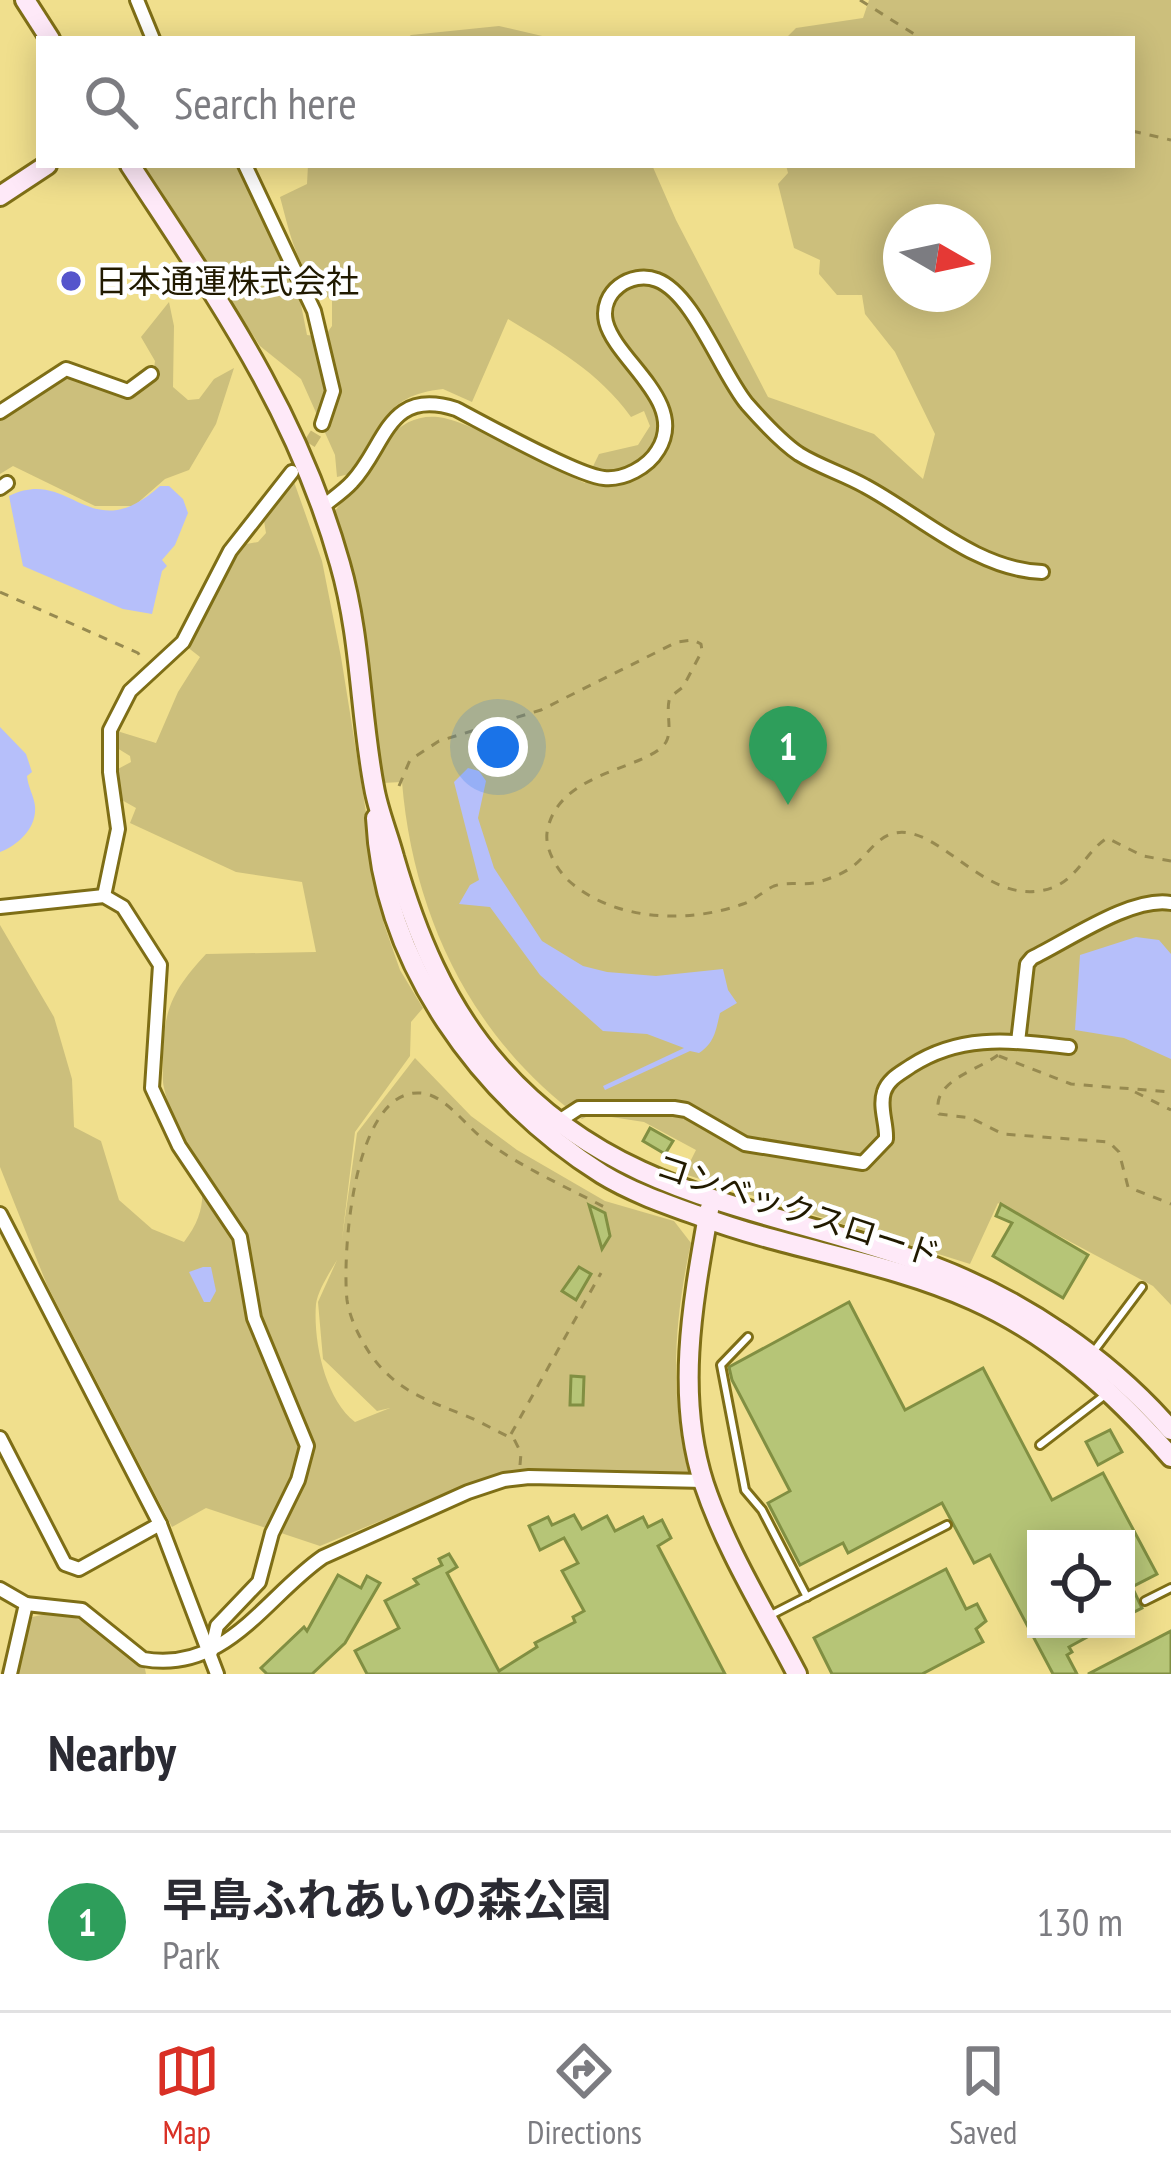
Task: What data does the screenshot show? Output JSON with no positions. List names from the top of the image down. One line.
{"streets":{"street":["コンベックスロード"]},"places":["日本通運株式会社"],"north":"right","page":{"search":"Search here","pins":"1","heading":"Nearby","list":[{"mark":"1","name":"早島ふれあいの森公園","note":"Park","value":"130 m"}],"nav":["Map","Directions","Saved"]}}
